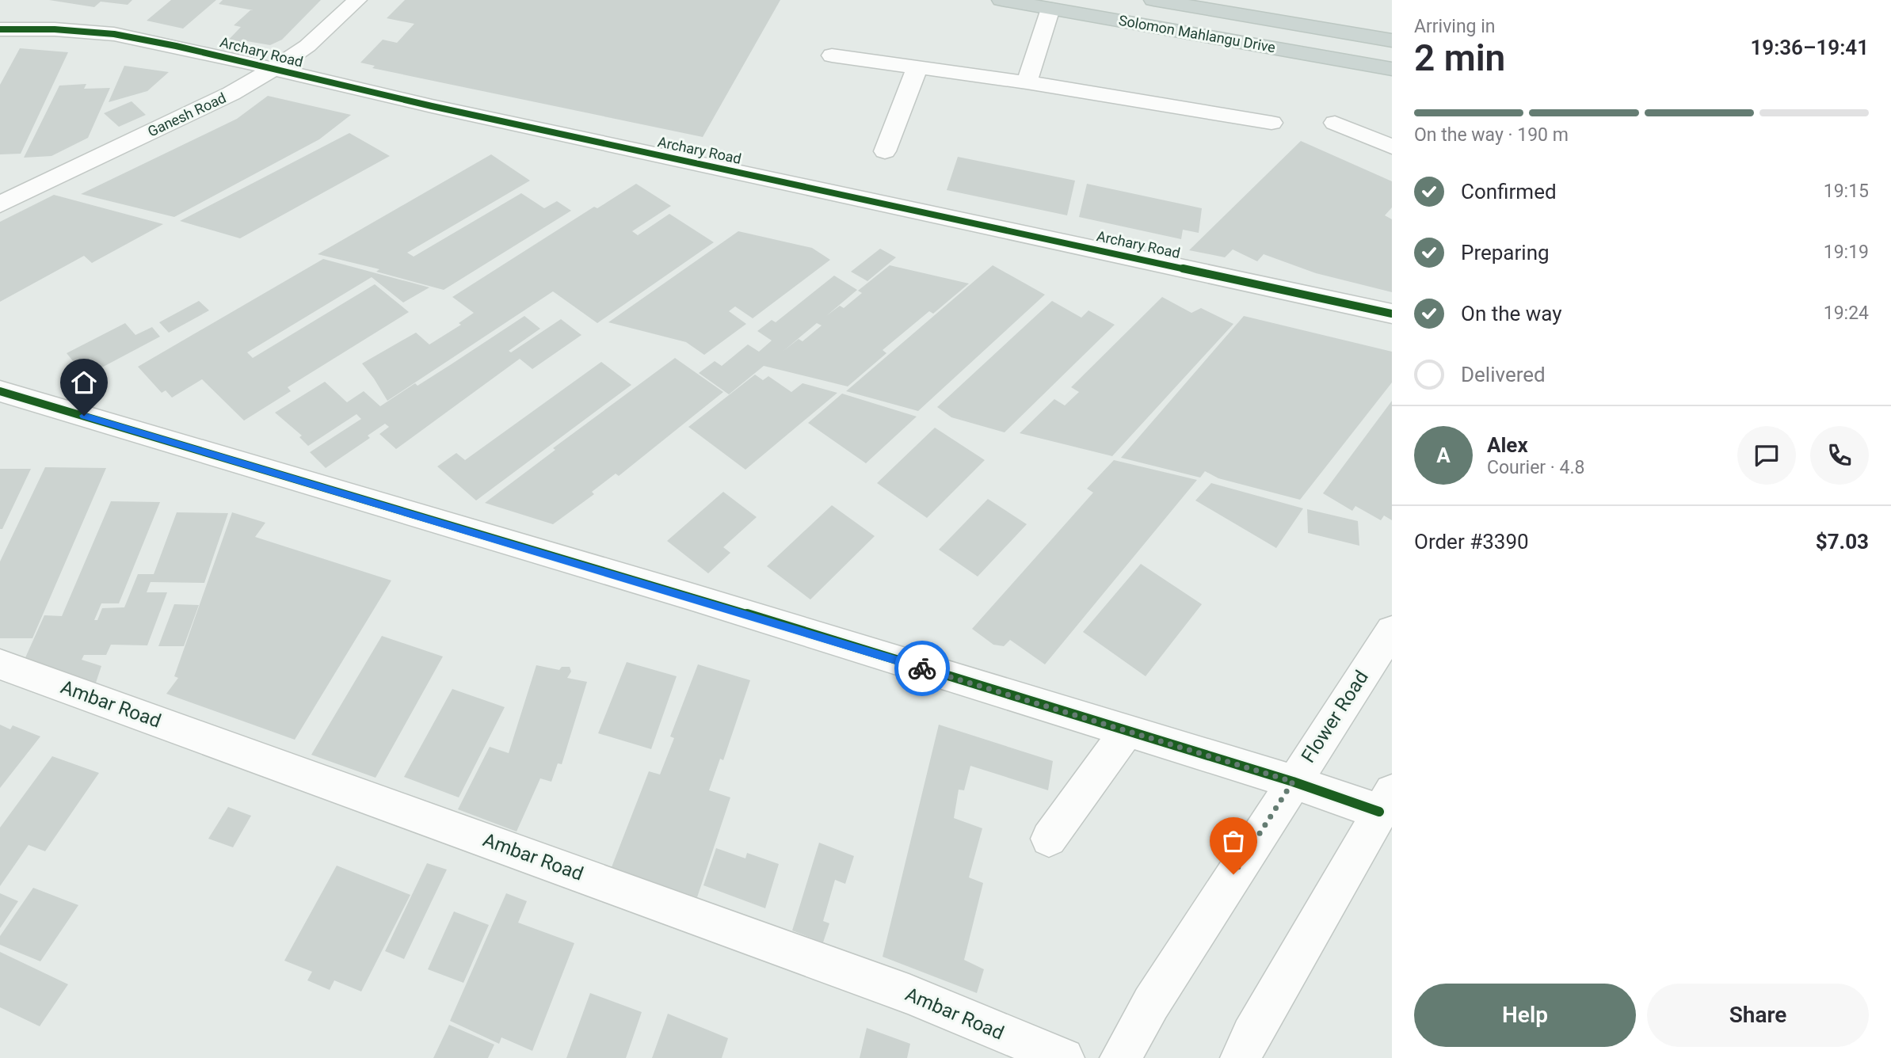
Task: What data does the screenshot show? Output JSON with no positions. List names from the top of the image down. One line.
{"streets":{"main road":["Solomon Mahlangu Drive"],"street":["Archary Road","Ganesh Road","Ambar Road","Flower Road"]},"crossings":[["Archary Road","Ganesh Road"]],"page":{"heading":["2 min","Arriving in","19:36–19:41"],"panel":["Alex","Courier · 4.8","Order #3390","$7.03"],"bar":"On the way · 190 m","list":[["Confirmed","19:15"],["Preparing","19:19"],["On the way","19:24"],"Delivered"],"round":"A","buttons":["Help","Share"]}}
